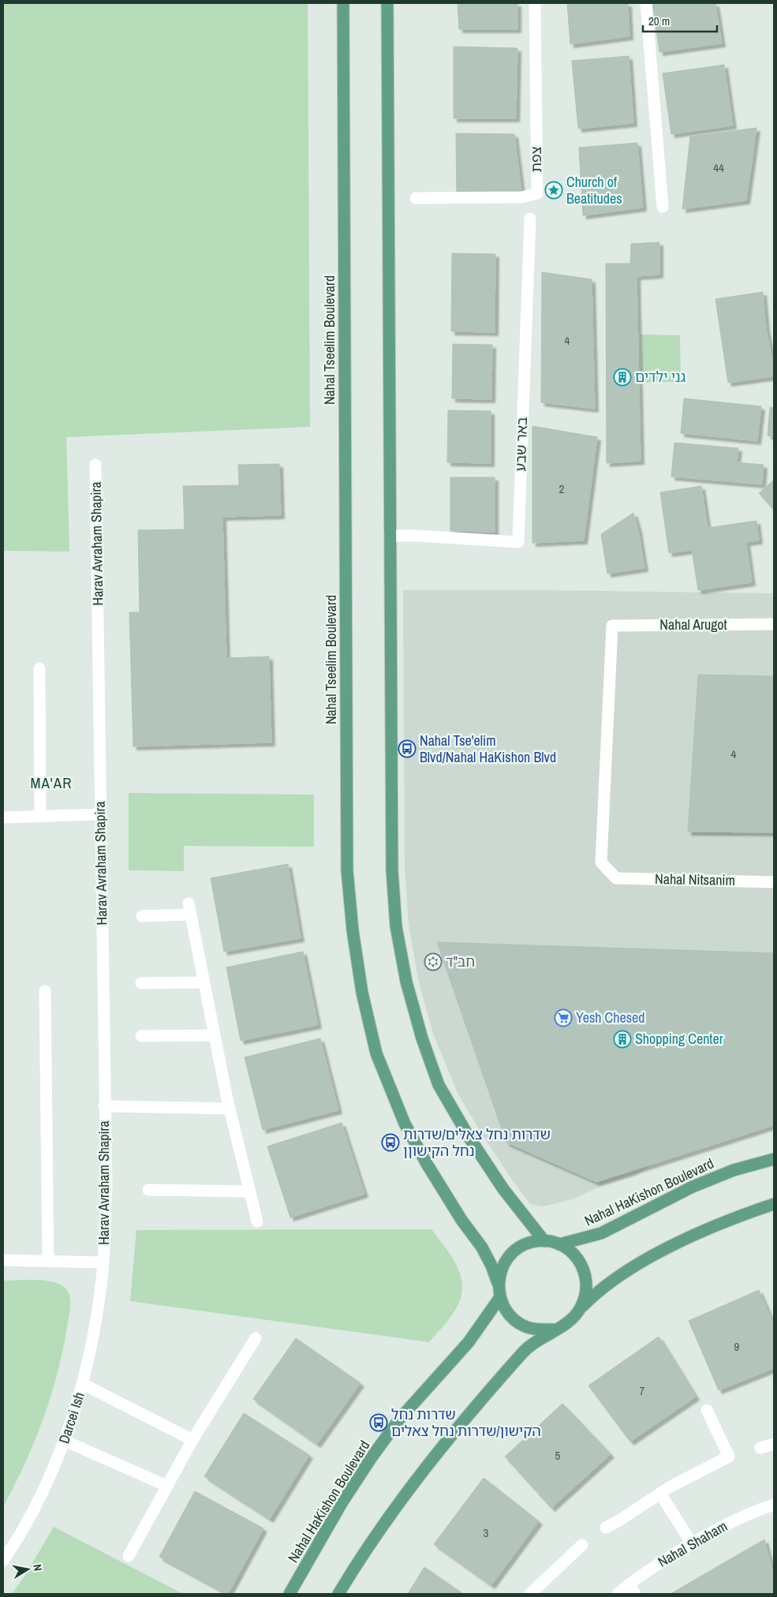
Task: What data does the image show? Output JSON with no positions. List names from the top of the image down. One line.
{"streets":{"main road":["Nahal Tseelim Boulevard","Nahal HaKishon Boulevard"],"street":["צפת","באר שבע","Harav Avraham Shapira","Nahal Arugot","Nahal Nitsanim","Darcei Ish","Nahal Shaham"]},"crossings":[["Nahal Tseelim Boulevard","Nahal HaKishon Boulevard"],["Harav Avraham Shapira","Darcei Ish"],["Nahal Arugot","Nahal Nitsanim"]],"districts":["MA'AR"],"places":{"place":["Church of Beatitudes"],"building":["גני ילדים","Shopping Center"],"bus stop":["Nahal Tse'elim Blvd/Nahal HaKishon Blvd","שדרות נחל צאלים/שדרות נחל הקישוןן","שדרות נחל הקישון/שדרות נחל צאלים"],"synagogue":["חב\"ד"],"supermarket":["Yesh Chesed"]},"house_numbers":["44","4","2","4","9","7","5","3"],"scale_bar":"20 m","north":"right"}
